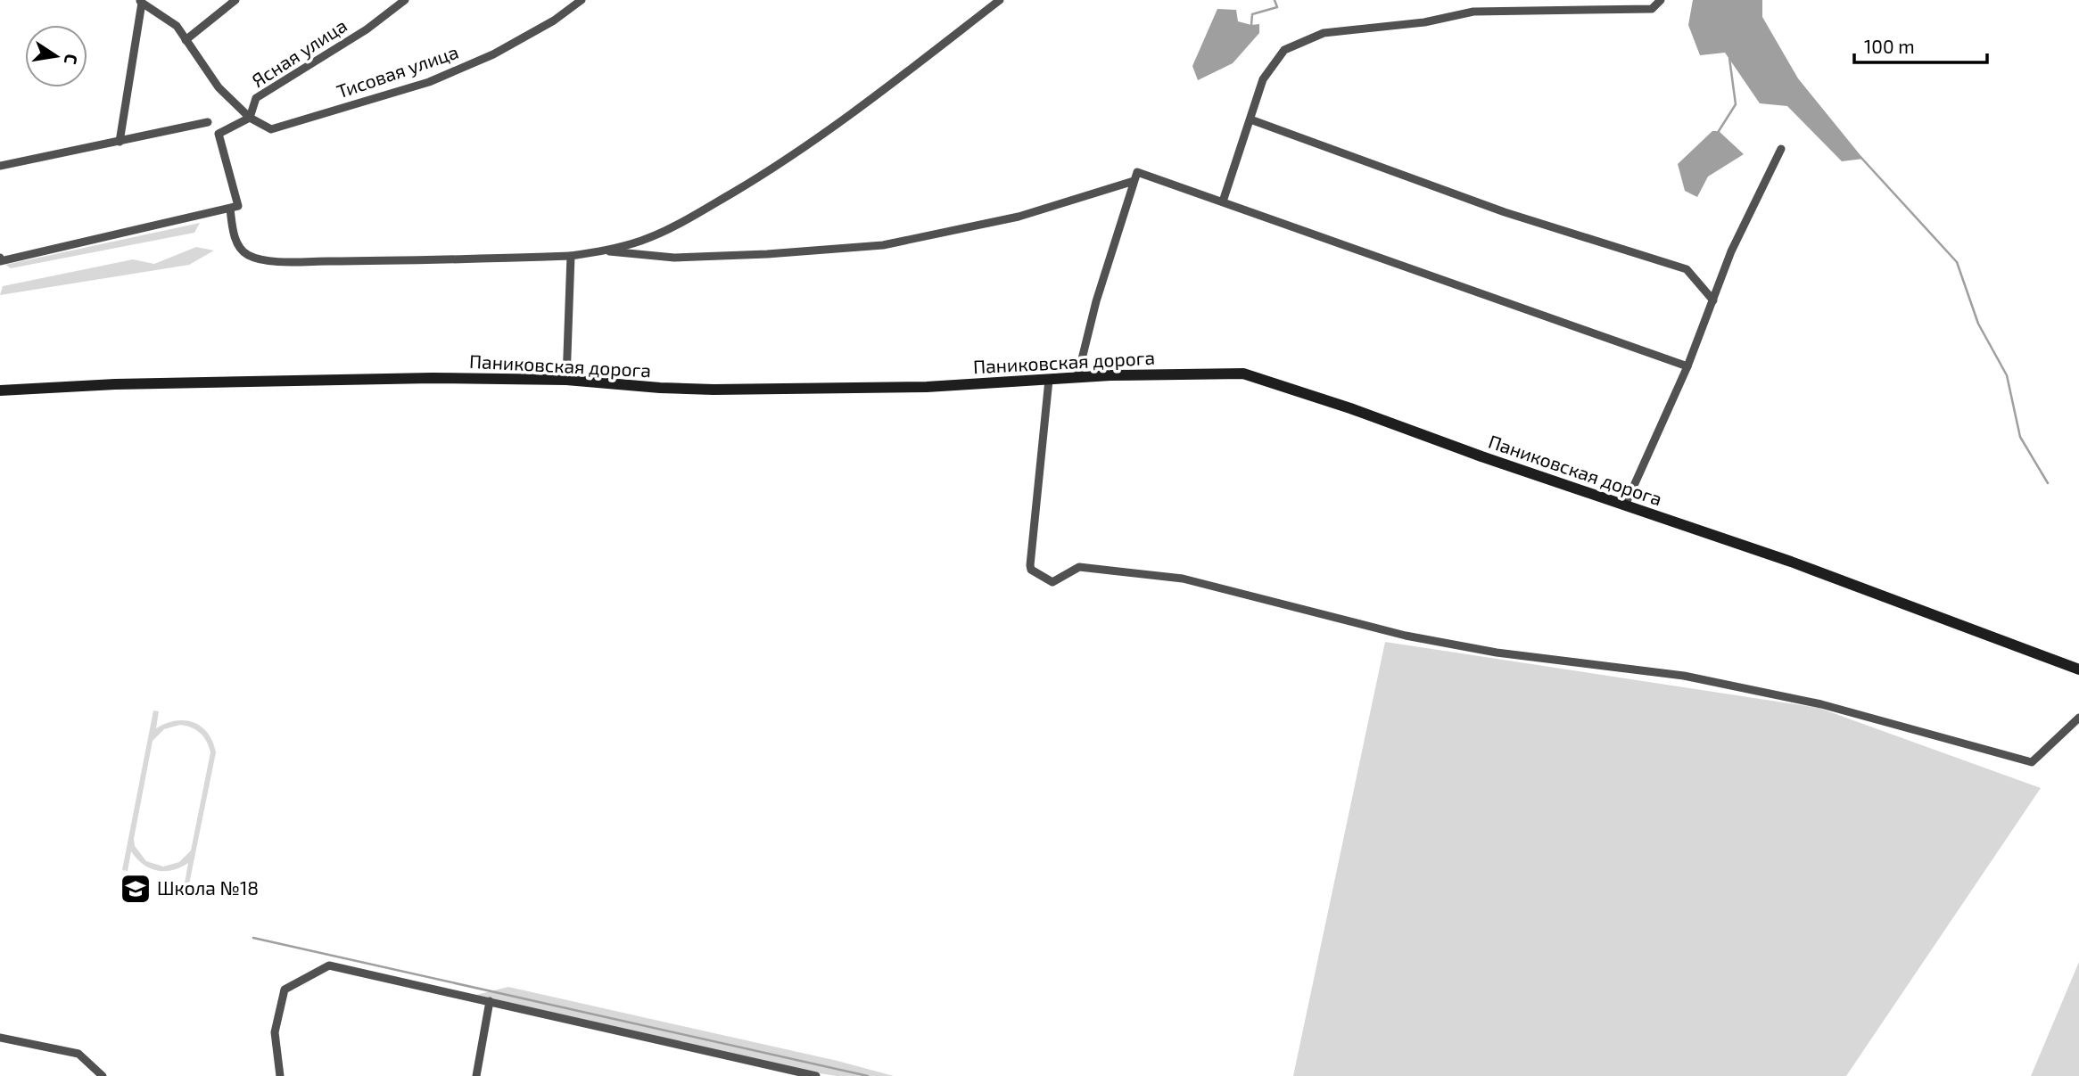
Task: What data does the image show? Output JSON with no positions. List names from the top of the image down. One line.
{"streets":{"street":["Ясная улица","Тисовая улица","Паниковская дорога"]},"crossings":[["Ясная улица","Тисовая улица"]],"places":{"school or university":["Школа №18"]},"scale_bar":"100 m","north":"right"}
